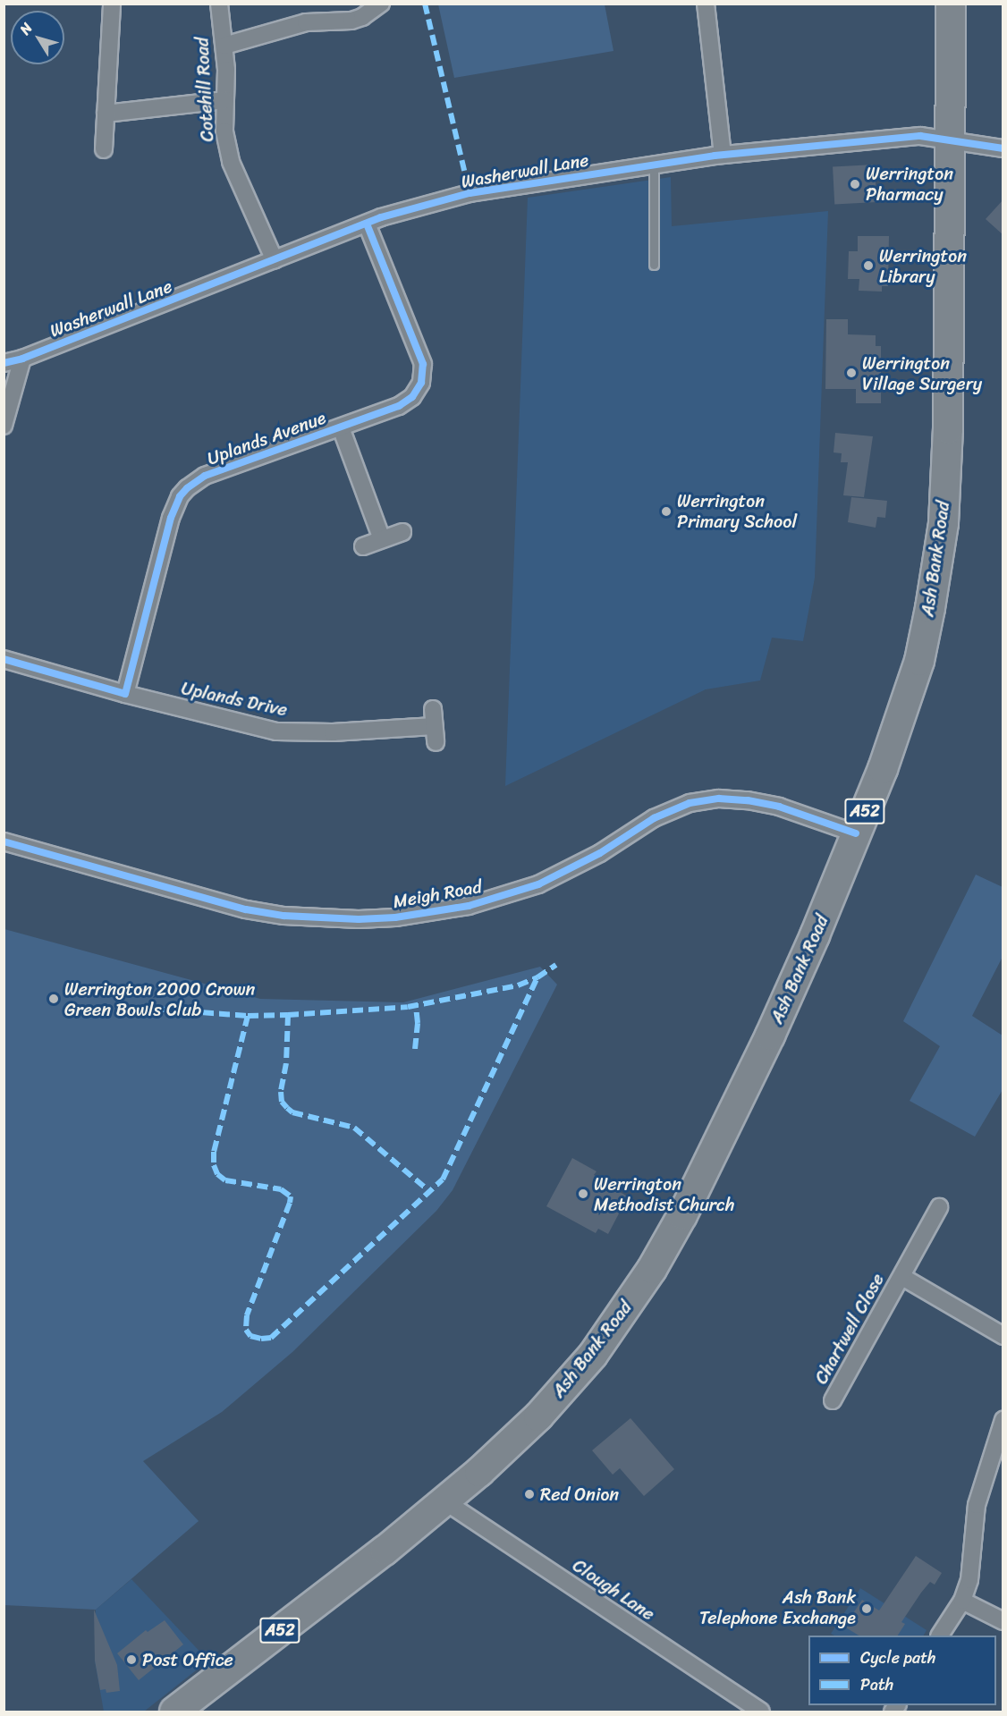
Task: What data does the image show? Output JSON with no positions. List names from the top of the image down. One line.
{"streets":{"highway":["Ash Bank Road","A52"],"street":["Cotehill Road","Washerwall Lane","Uplands Avenue","Uplands Drive","Meigh Road","Chartwell Close","Clough Lane"]},"crossings":[["Cotehill Road","Washerwall Lane"],["Washerwall Lane","Uplands Avenue"],["Washerwall Lane","Ash Bank Road"],["Uplands Avenue","Uplands Drive"],["Ash Bank Road","Meigh Road"],["Ash Bank Road","Clough Lane"]],"places":["Werrington Pharmacy","Werrington Library","Werrington Village Surgery","Werrington Primary School","Werrington 2000 Crown Green Bowls Club","Werrington Methodist Church","Red Onion","Ash Bank Telephone Exchange","Post Office"],"legend":["Cycle path","Path"],"north":"top left"}
